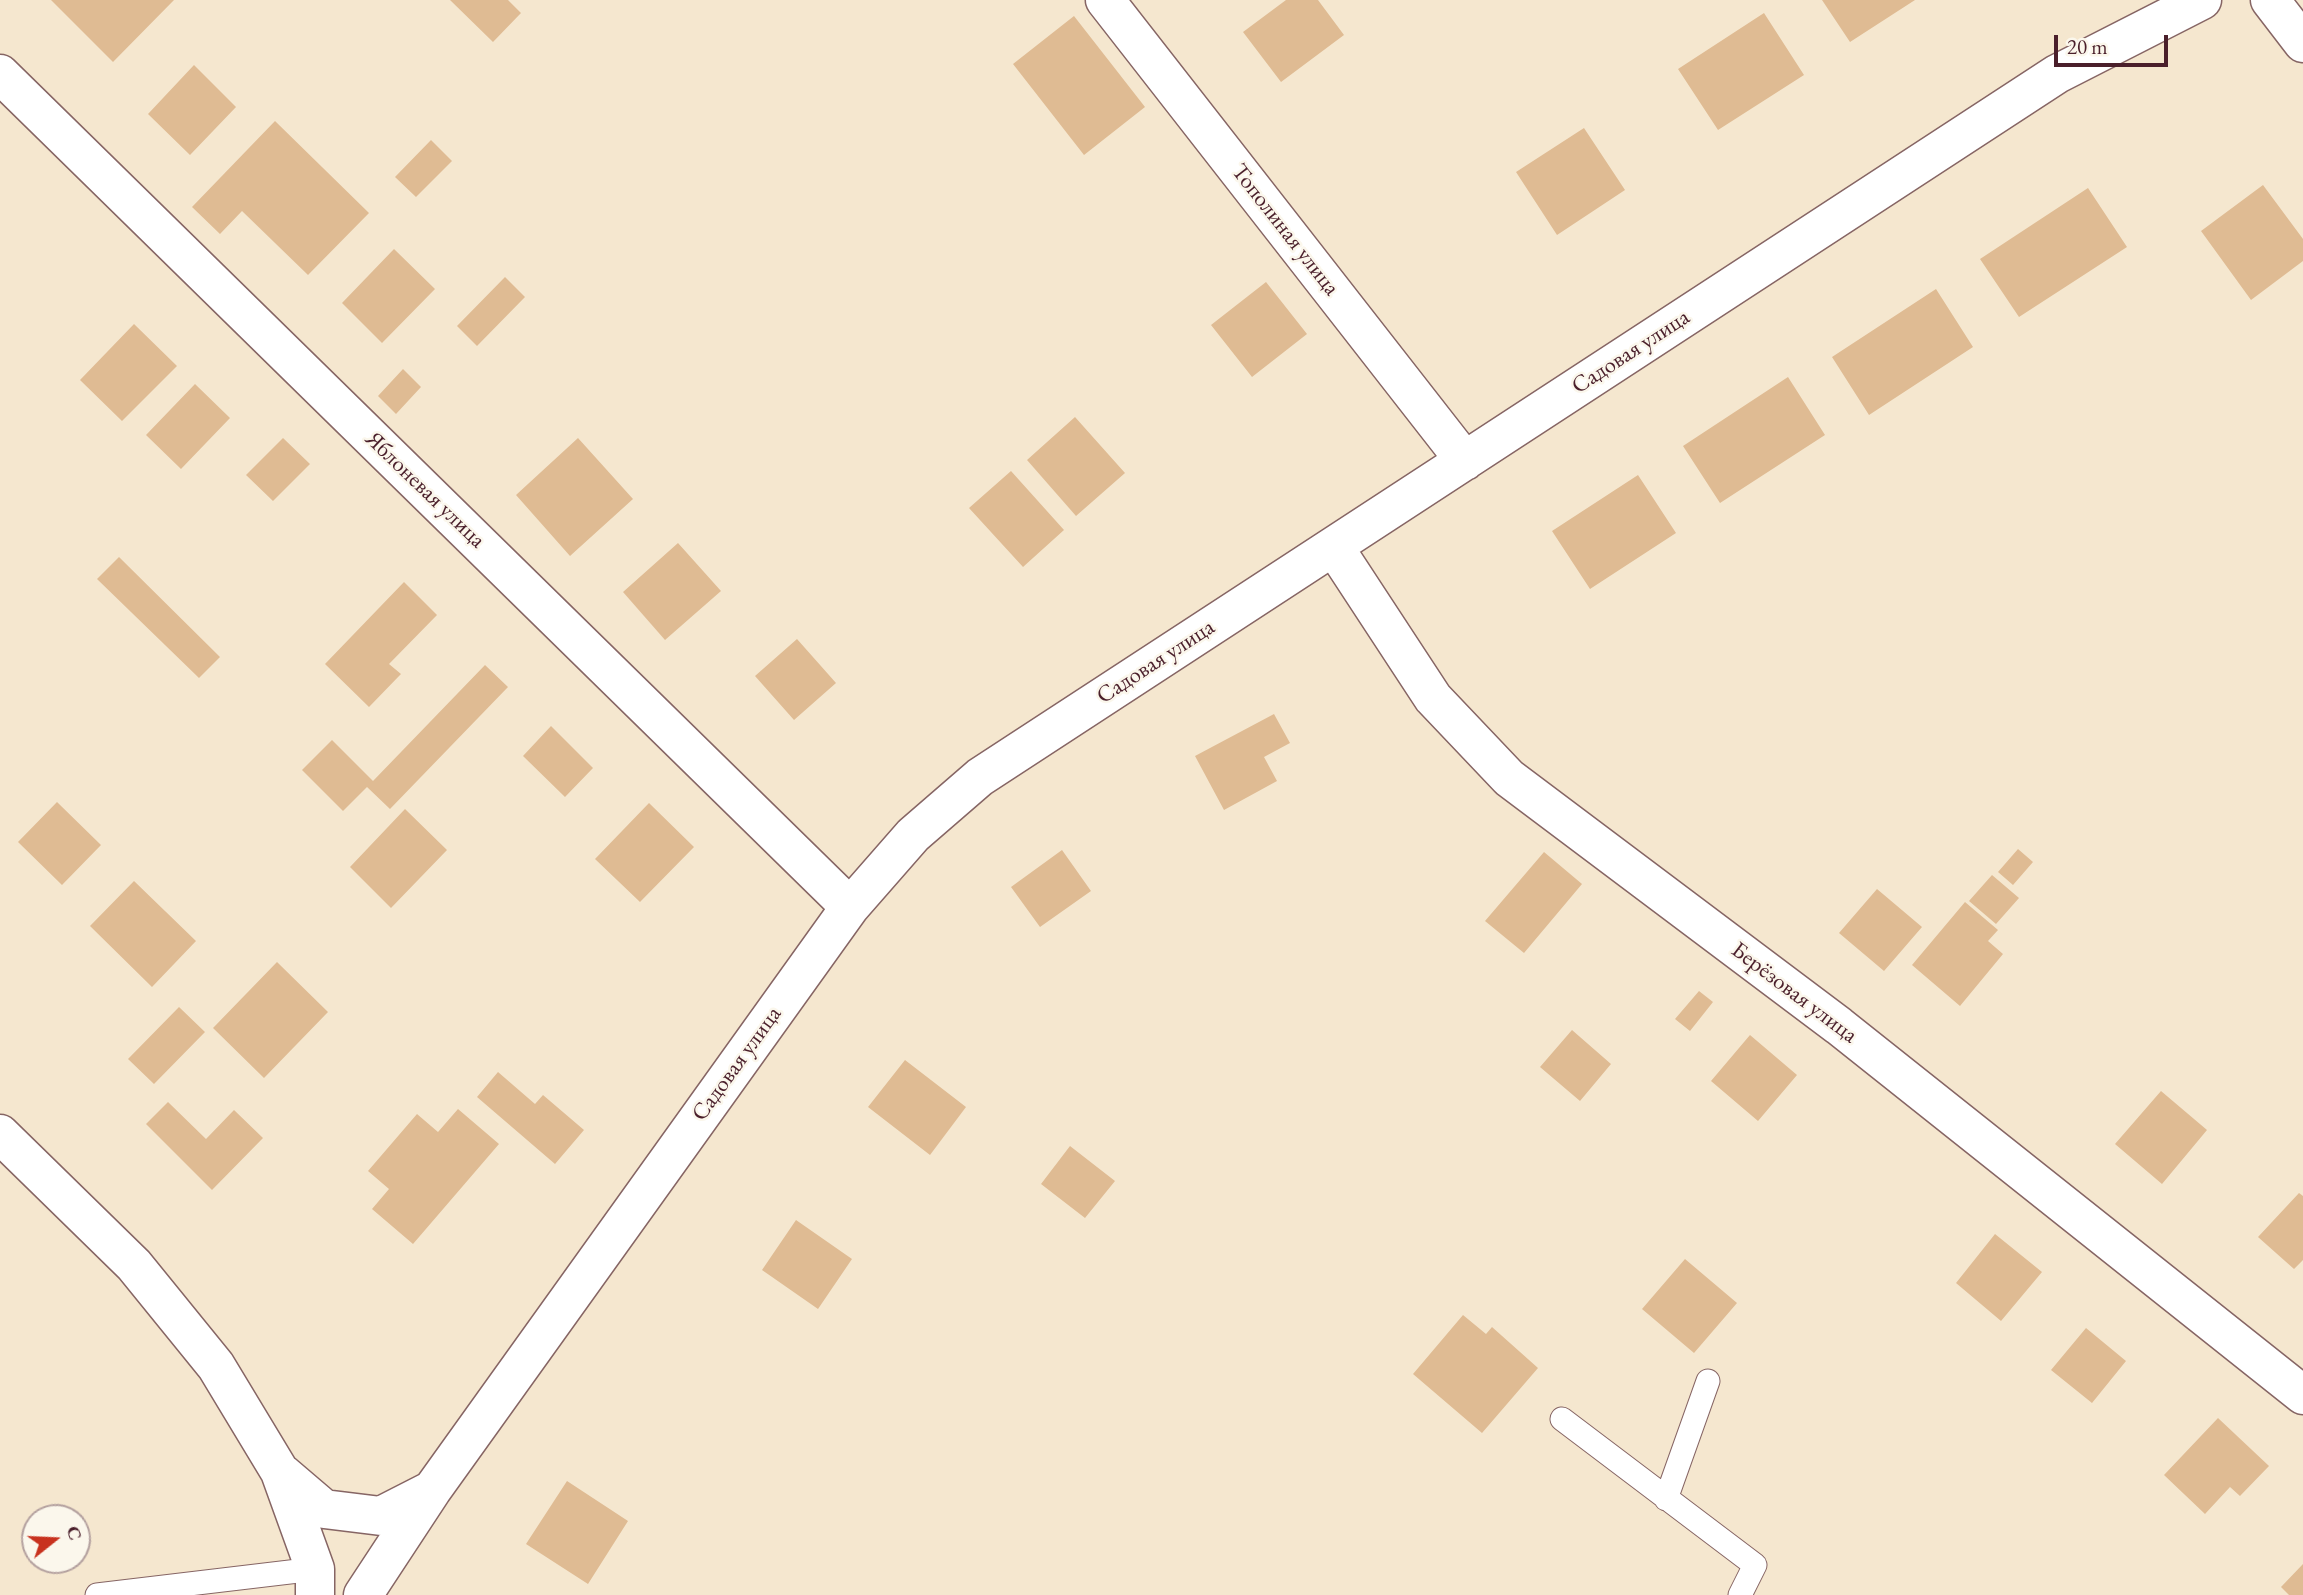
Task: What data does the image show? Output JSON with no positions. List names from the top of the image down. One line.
{"streets":{"street":["Тополиная улица","Садовая улица","Яблоневая улица","Берёзовая улица"]},"crossings":[["Тополиная улица","Садовая улица"],["Садовая улица","Яблоневая улица"],["Садовая улица","Берёзовая улица"]],"scale_bar":"20 m","north":"right"}
